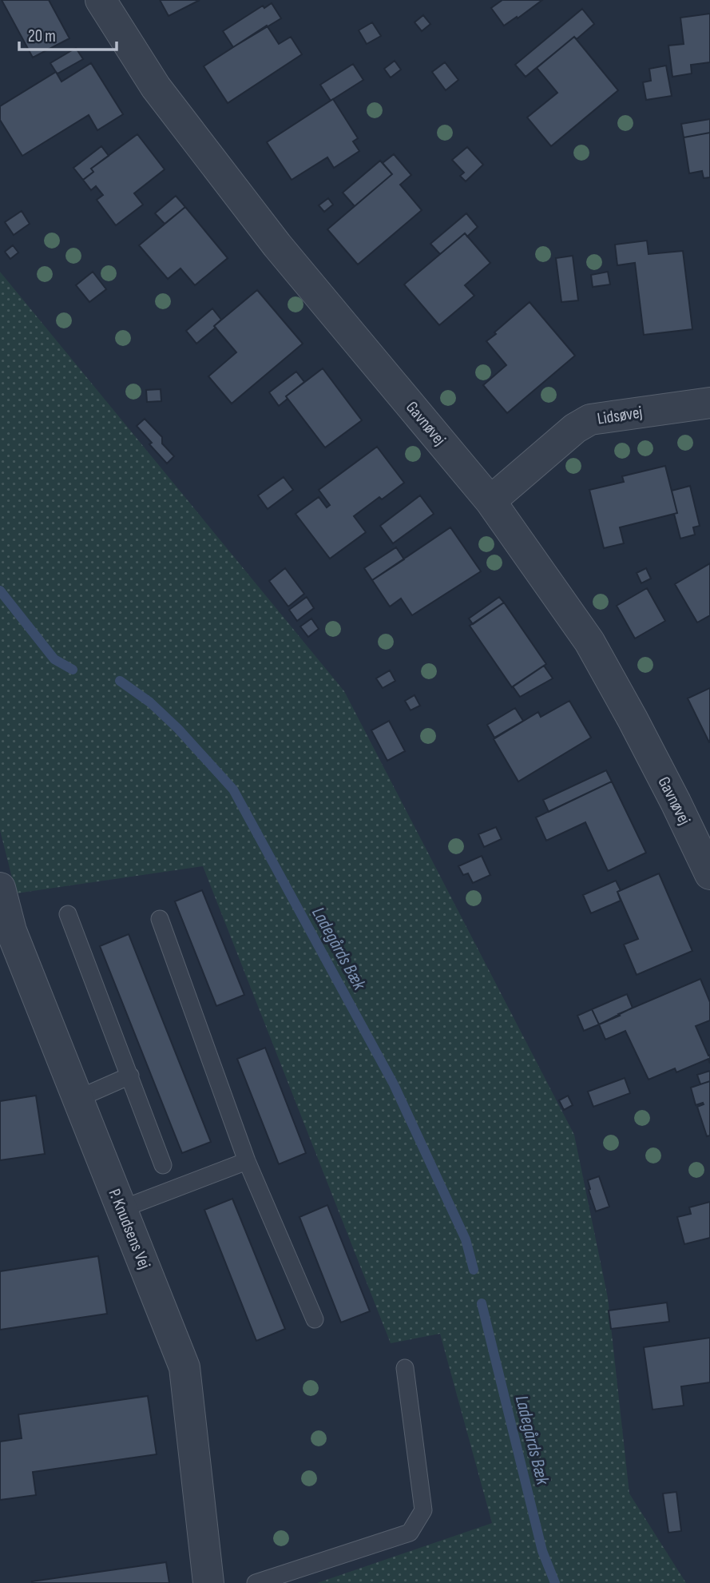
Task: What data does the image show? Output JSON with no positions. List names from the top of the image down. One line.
{"streets":{"street":["Lidsøvej","Gavnøvej","P. Knudsens Vej"]},"crossings":[["Lidsøvej","Gavnøvej"]],"water":["Ladegårds Bæk"],"scale_bar":"20 m"}
